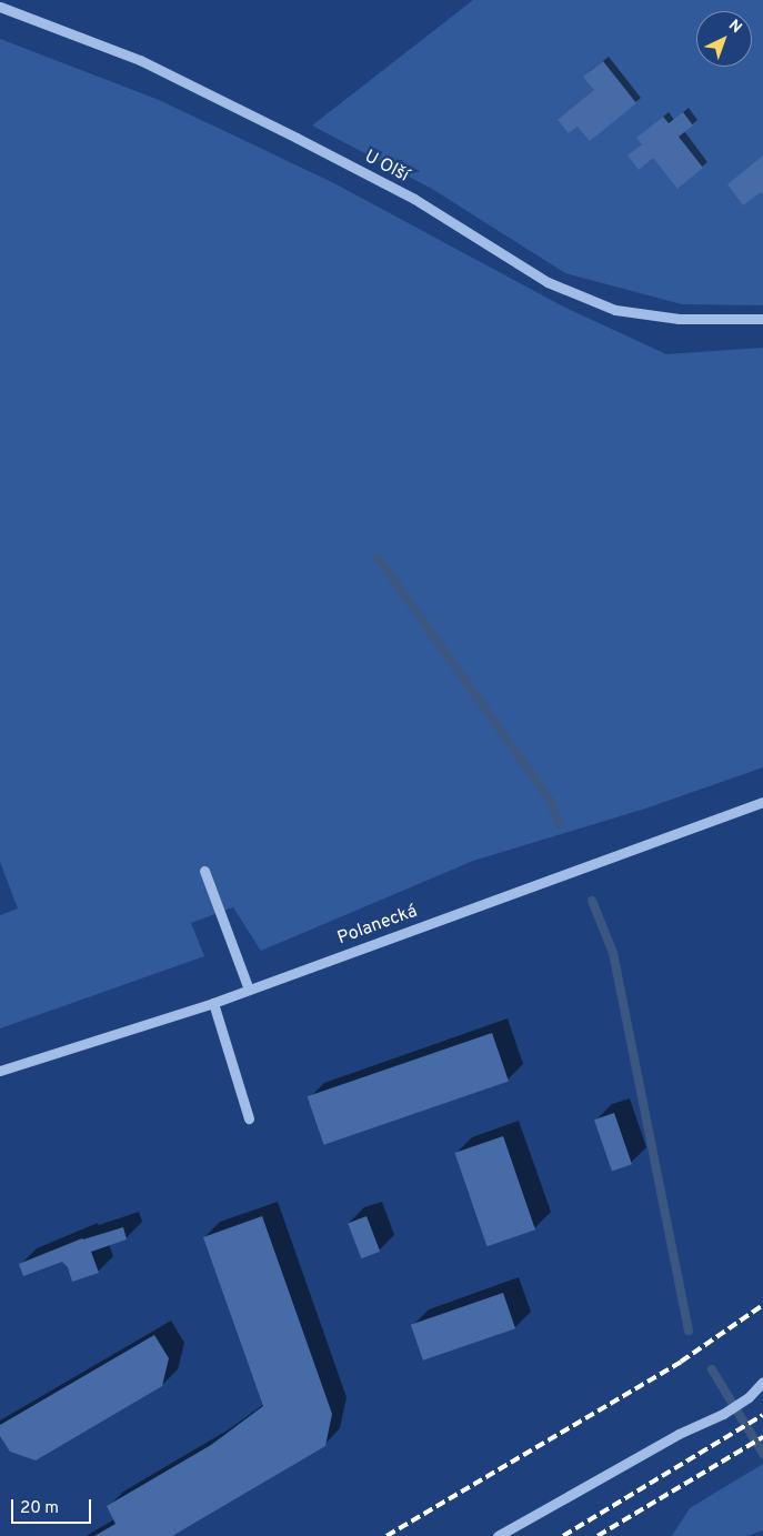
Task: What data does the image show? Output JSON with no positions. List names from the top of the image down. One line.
{"streets":{"street":["U Olší","Polanecká"]},"scale_bar":"20 m","north":"top right"}
